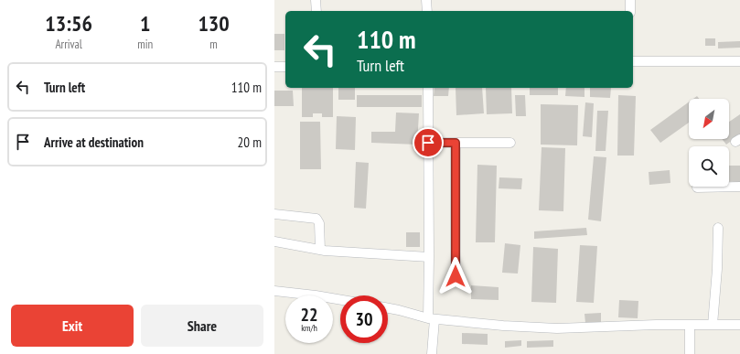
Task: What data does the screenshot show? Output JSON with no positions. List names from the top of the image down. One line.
{"north":"bottom left","page":{"eta":["13:56","Arrival","1","min","130","m"],"turn":["110 m","Turn left"],"list":[{"name":"Turn left","value":"110 m"},{"name":"Arrive at destination","value":"20 m"}],"speed":"22 km/h","limit":"30","buttons":["Exit","Share"]}}
